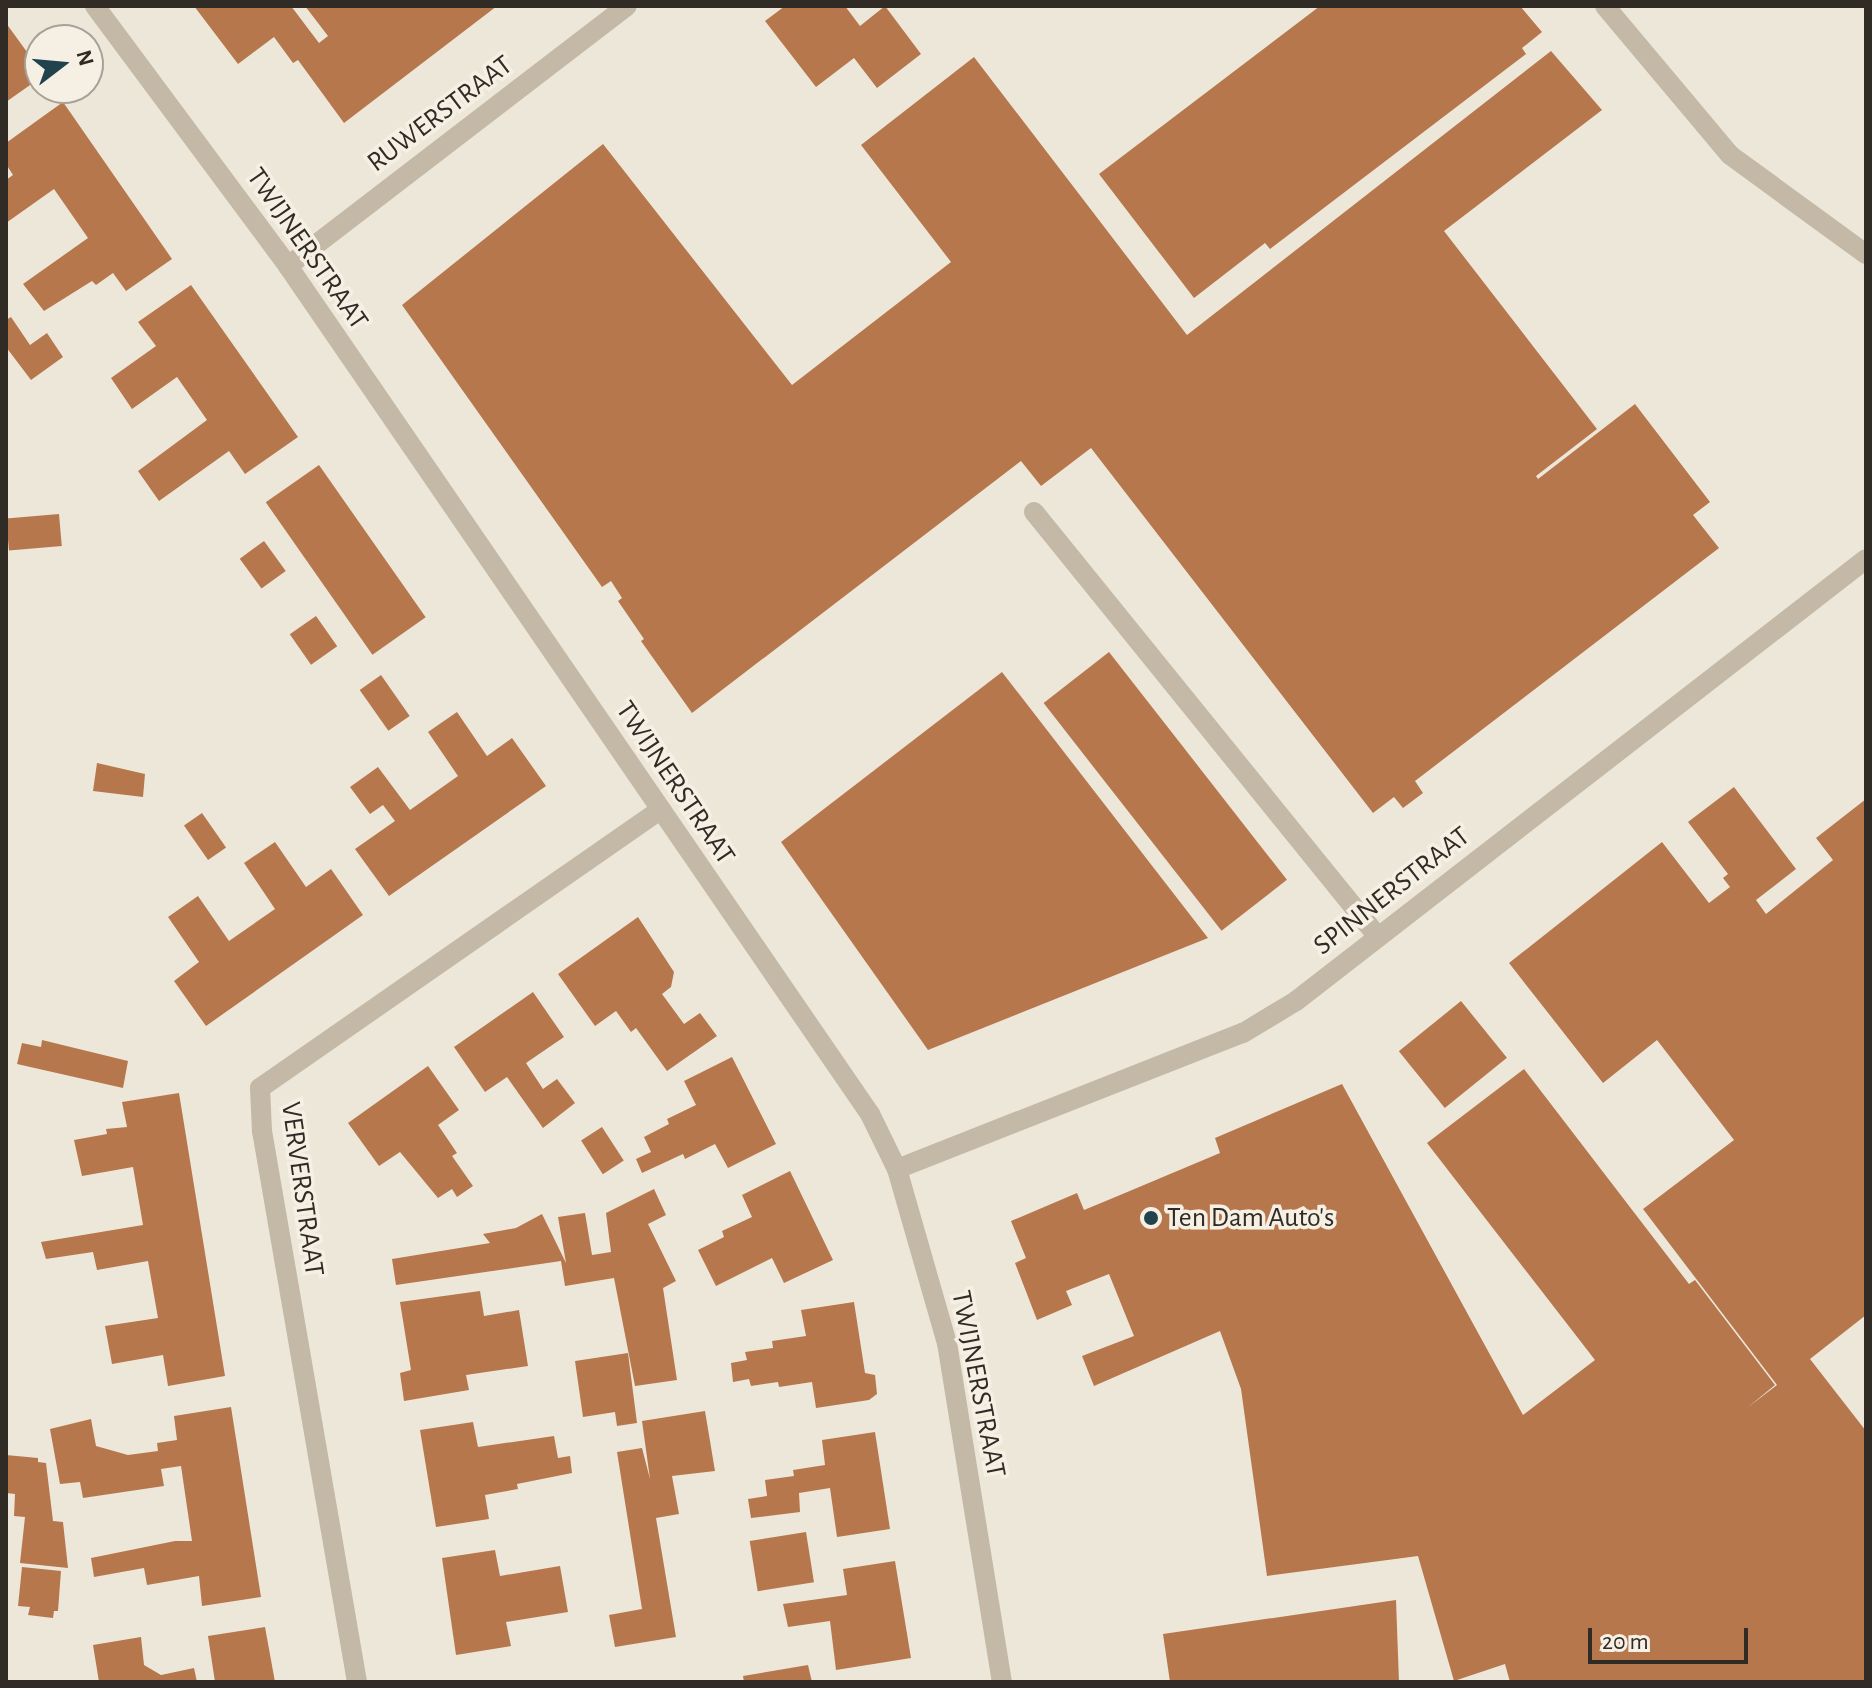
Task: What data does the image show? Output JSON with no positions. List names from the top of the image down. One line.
{"streets":{"street":["RUWERSTRAAT","TWIJNERSTRAAT","SPINNERSTRAAT","VERVERSTRAAT"]},"crossings":[["RUWERSTRAAT","TWIJNERSTRAAT"],["TWIJNERSTRAAT","SPINNERSTRAAT"],["TWIJNERSTRAAT","VERVERSTRAAT"]],"places":["Ten Dam Auto's"],"scale_bar":"20 m","north":"right"}
